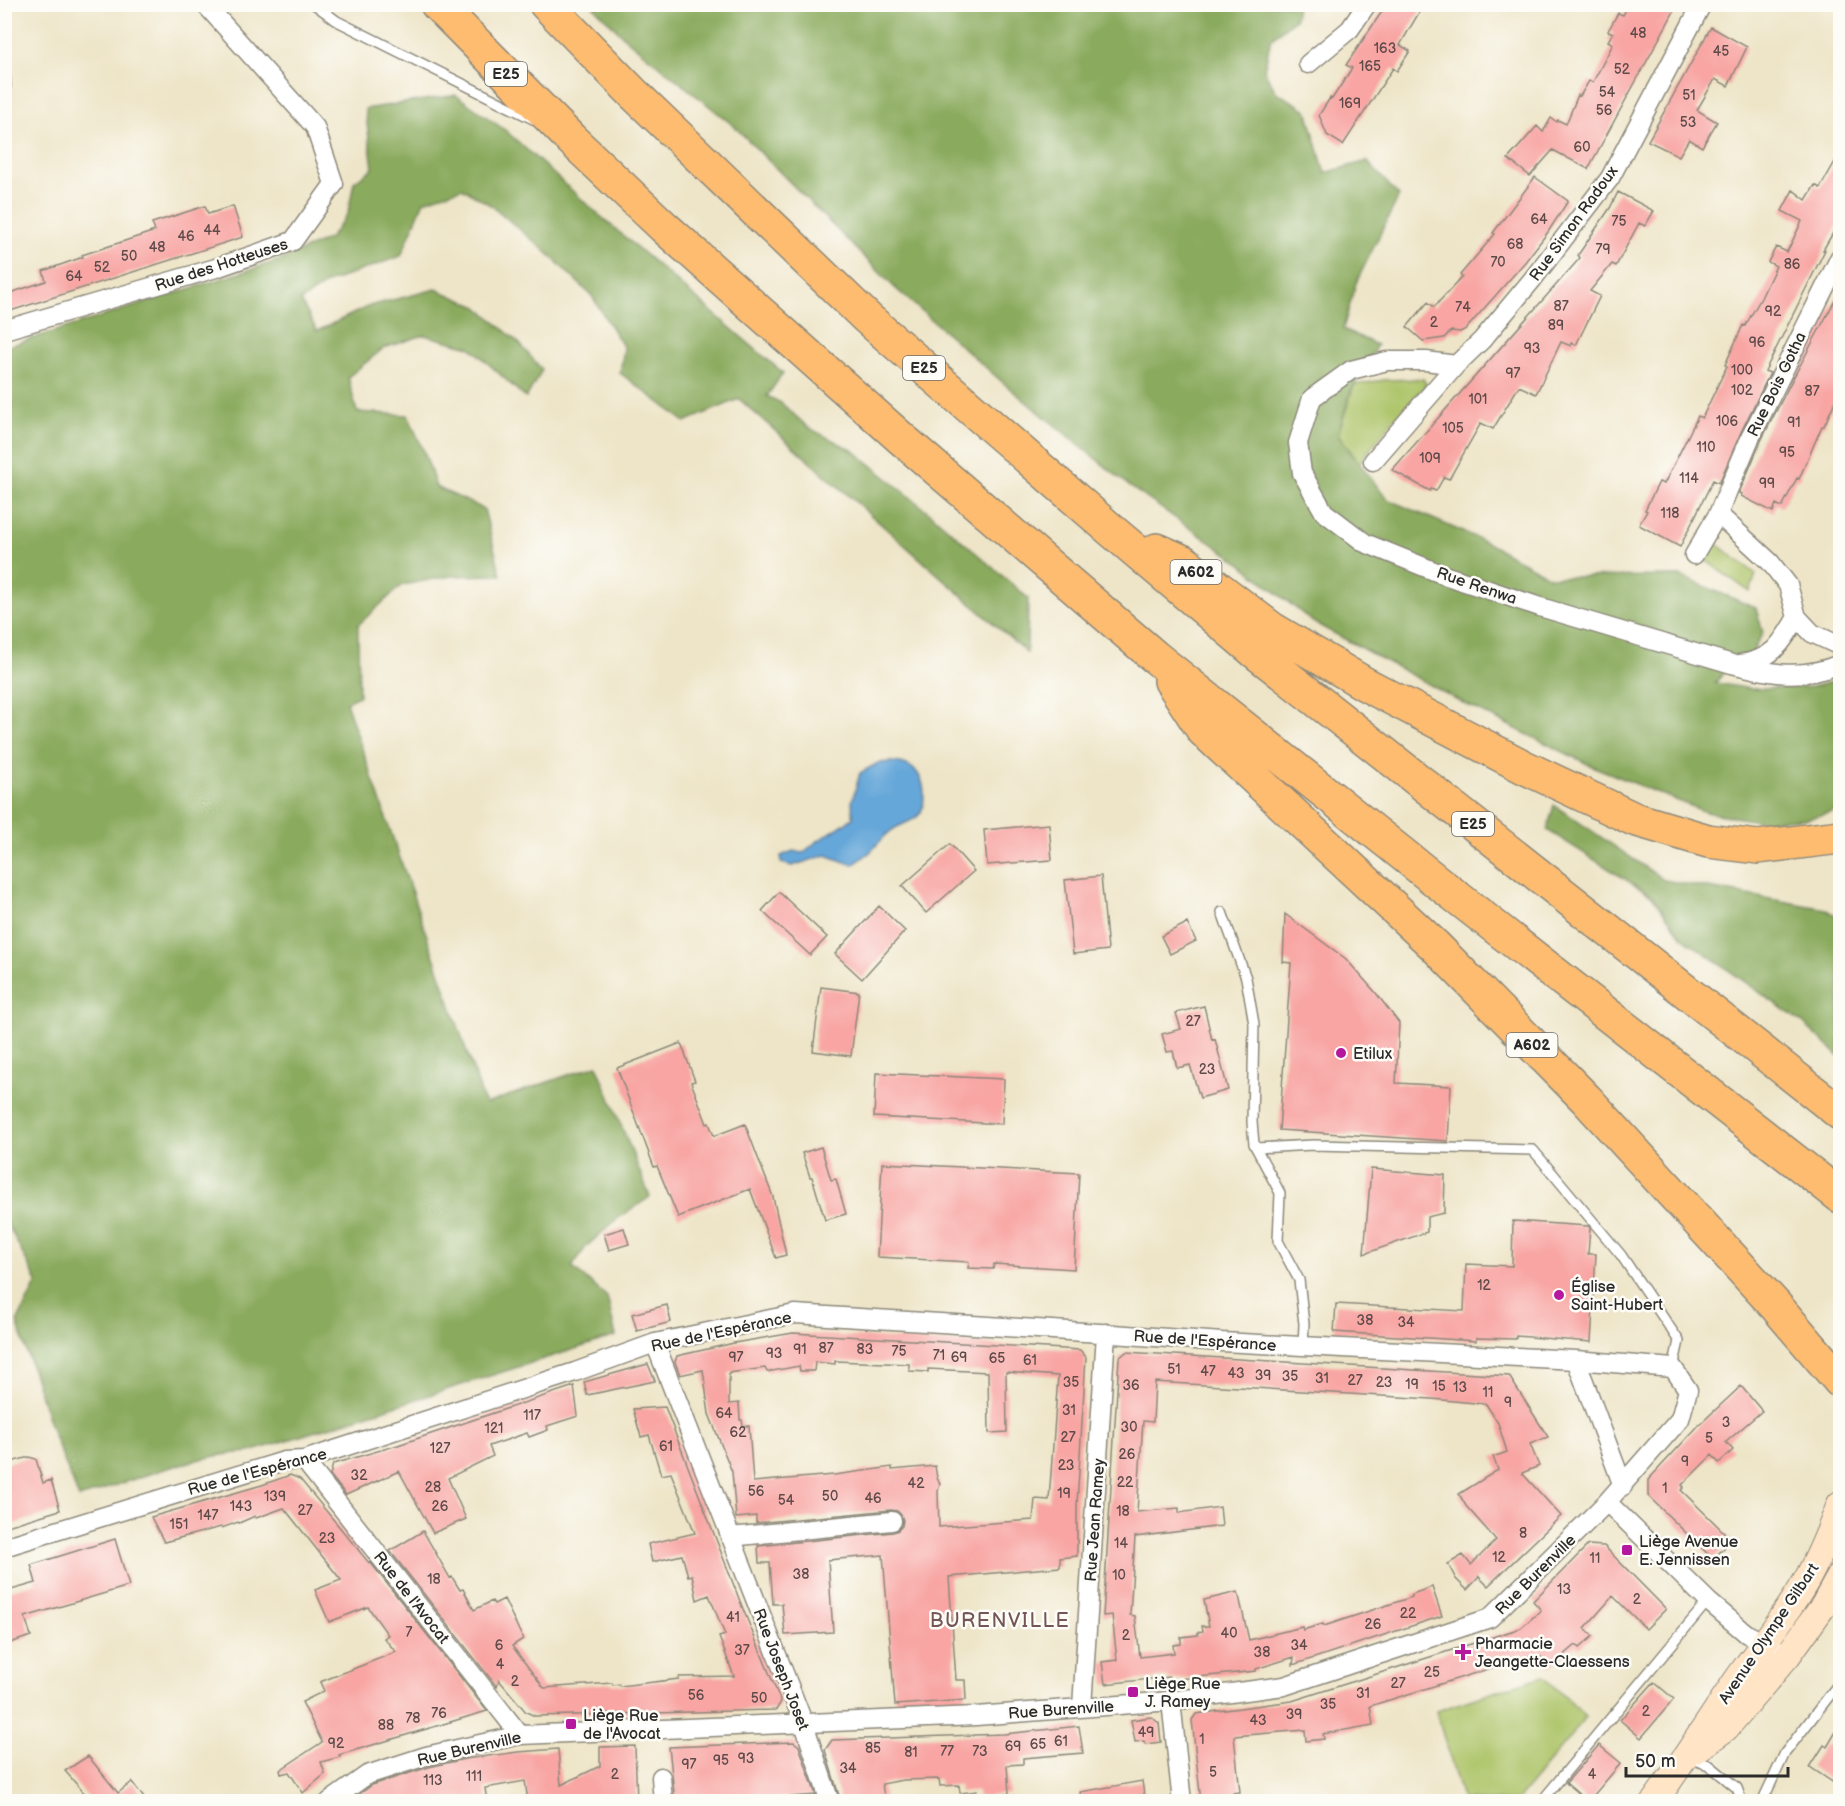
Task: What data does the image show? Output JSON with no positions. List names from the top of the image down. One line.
{"streets":{"highway":["E25","A602"],"street":["Rue Simon Radoux","Rue des Hotteuses","Rue Bois Gotha","Rue Renwa","Rue de l'Espérance","Rue Jean Ramey","Rue Burenville","Rue de l'Avocat","Avenue Olympe Gilbart","Rue Joseph Joset"]},"crossings":[["E25","A602"],["Rue Simon Radoux","Rue Renwa"],["Rue de l'Espérance","Rue Jean Ramey"],["Rue de l'Espérance","Rue Burenville"],["Rue de l'Espérance","Rue de l'Avocat"],["Rue de l'Espérance","Rue Joseph Joset"],["Rue Jean Ramey","Rue Burenville"],["Rue Burenville","Rue de l'Avocat"],["Rue Burenville","Rue Joseph Joset"]],"districts":["BURENVILLE"],"places":{"other":["Etilux","Église Saint-Hubert"],"transit":["Liège Avenue E. Jennissen","Liège Rue J. Ramey","Liège Rue de l'Avocat"],"health":["Pharmacie Jeangette-Claessens"]},"house_numbers":["48","163","45","165","52","54","51","169","56","53","60","64","75","44","46","68","48","79","50","70","86","52","64","87","74","92","2","89","96","93","100","97","102","87","101","106","91","105","110","95","109","114","99","118","27","23","12","38","34","87","91","83","75","93","71","97","69","65","61","51","47","43","39","35","31","27","35","23","19","36","15","13","11","9","31","64","117","3","30","121","62","27","5","61","127","26","9","23","32","22","42","28","1","56","19","139","50","46","54","143","26","27","18","147","151","8","23","14","12","11","38","10","18","13","2","22","41","26","7","40","2","6","34","37","38","4","25","2","27","31","56","50","35","2","76","39","78","43","88","49","1","61","92","65","69","85","77","73","81","93","95","97","34","5","2","4","111","113"],"scale_bar":"50 m"}
